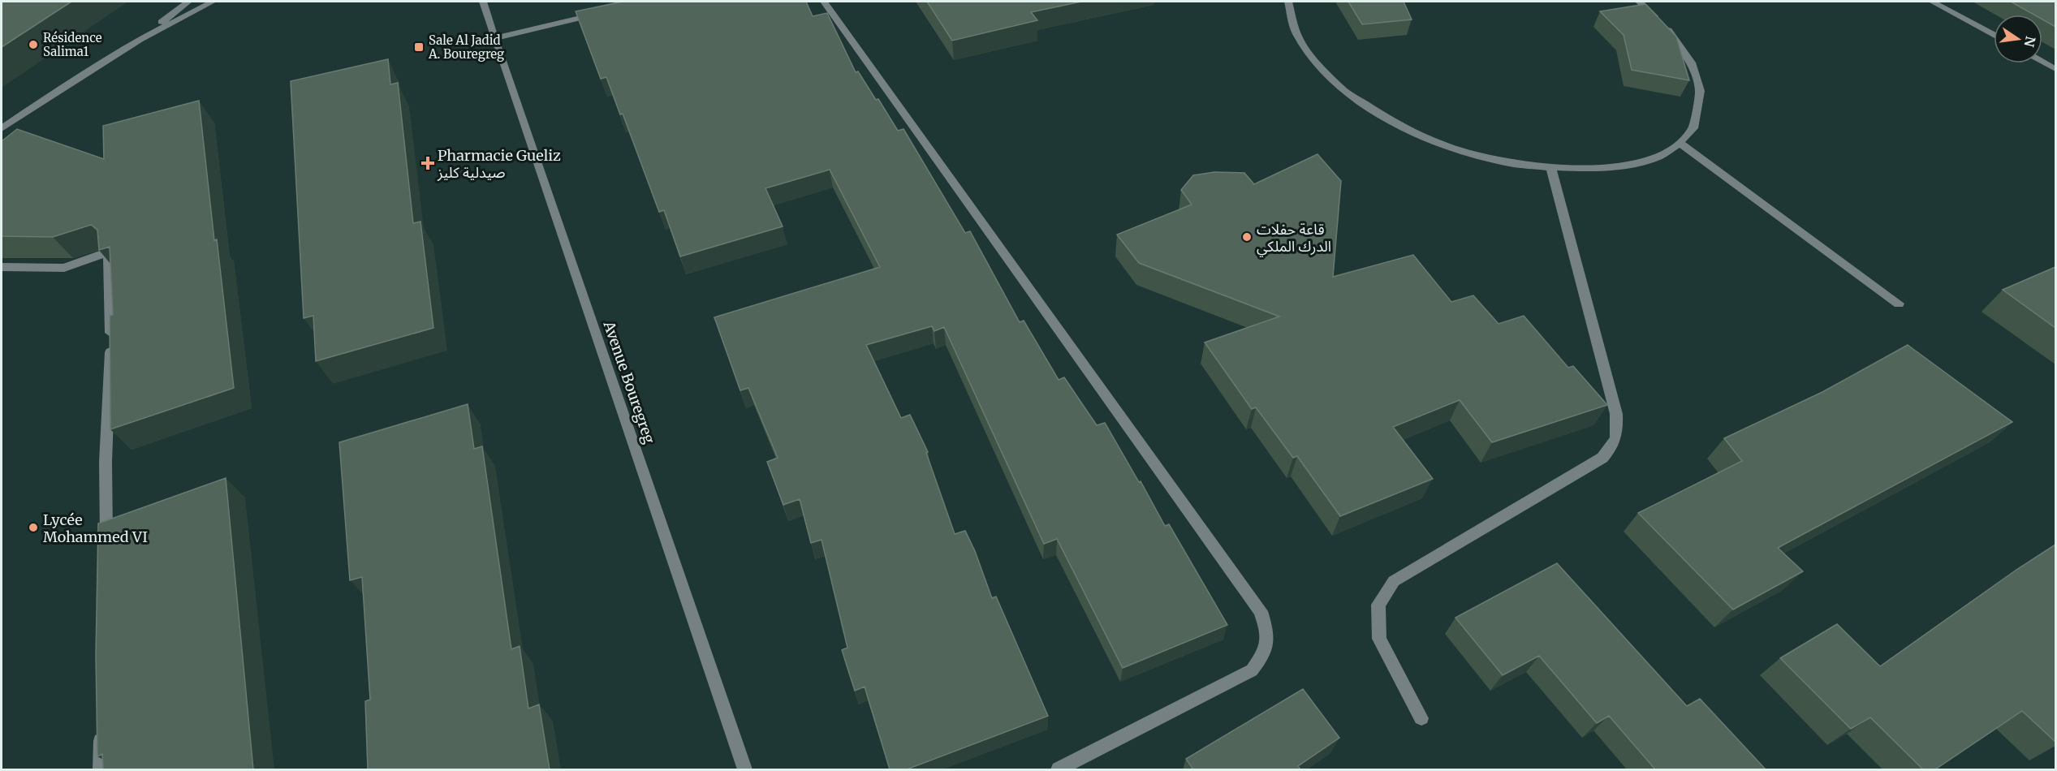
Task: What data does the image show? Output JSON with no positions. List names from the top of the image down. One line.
{"streets":{"street":["Avenue Bouregreg"]},"places":{"other":["Résidence Salima1","قاعة حفلات الدرك الملكي","Lycée Mohammed VI"],"transit":["Sale Al Jadid A. Bouregreg"],"health":["Pharmacie Gueliz صيدلية كليز"]},"north":"right"}
